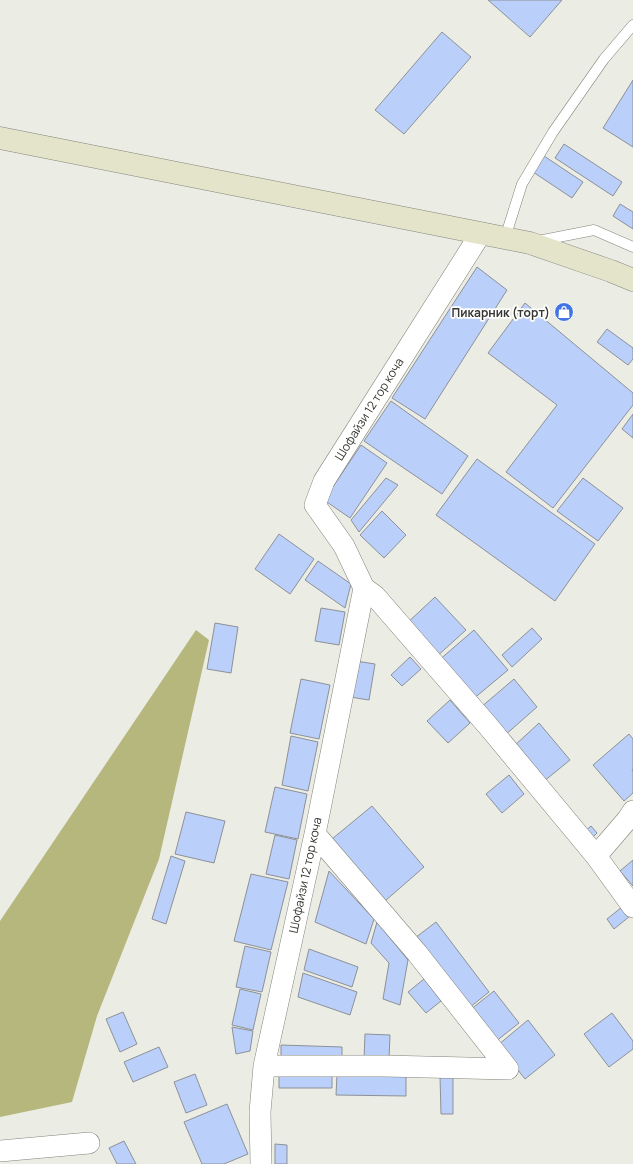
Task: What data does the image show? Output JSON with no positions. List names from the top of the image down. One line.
{"streets":{"street":["Шофайзи 12 тор коча"]},"places":{"shop":["Пикарник (торт)"]}}
